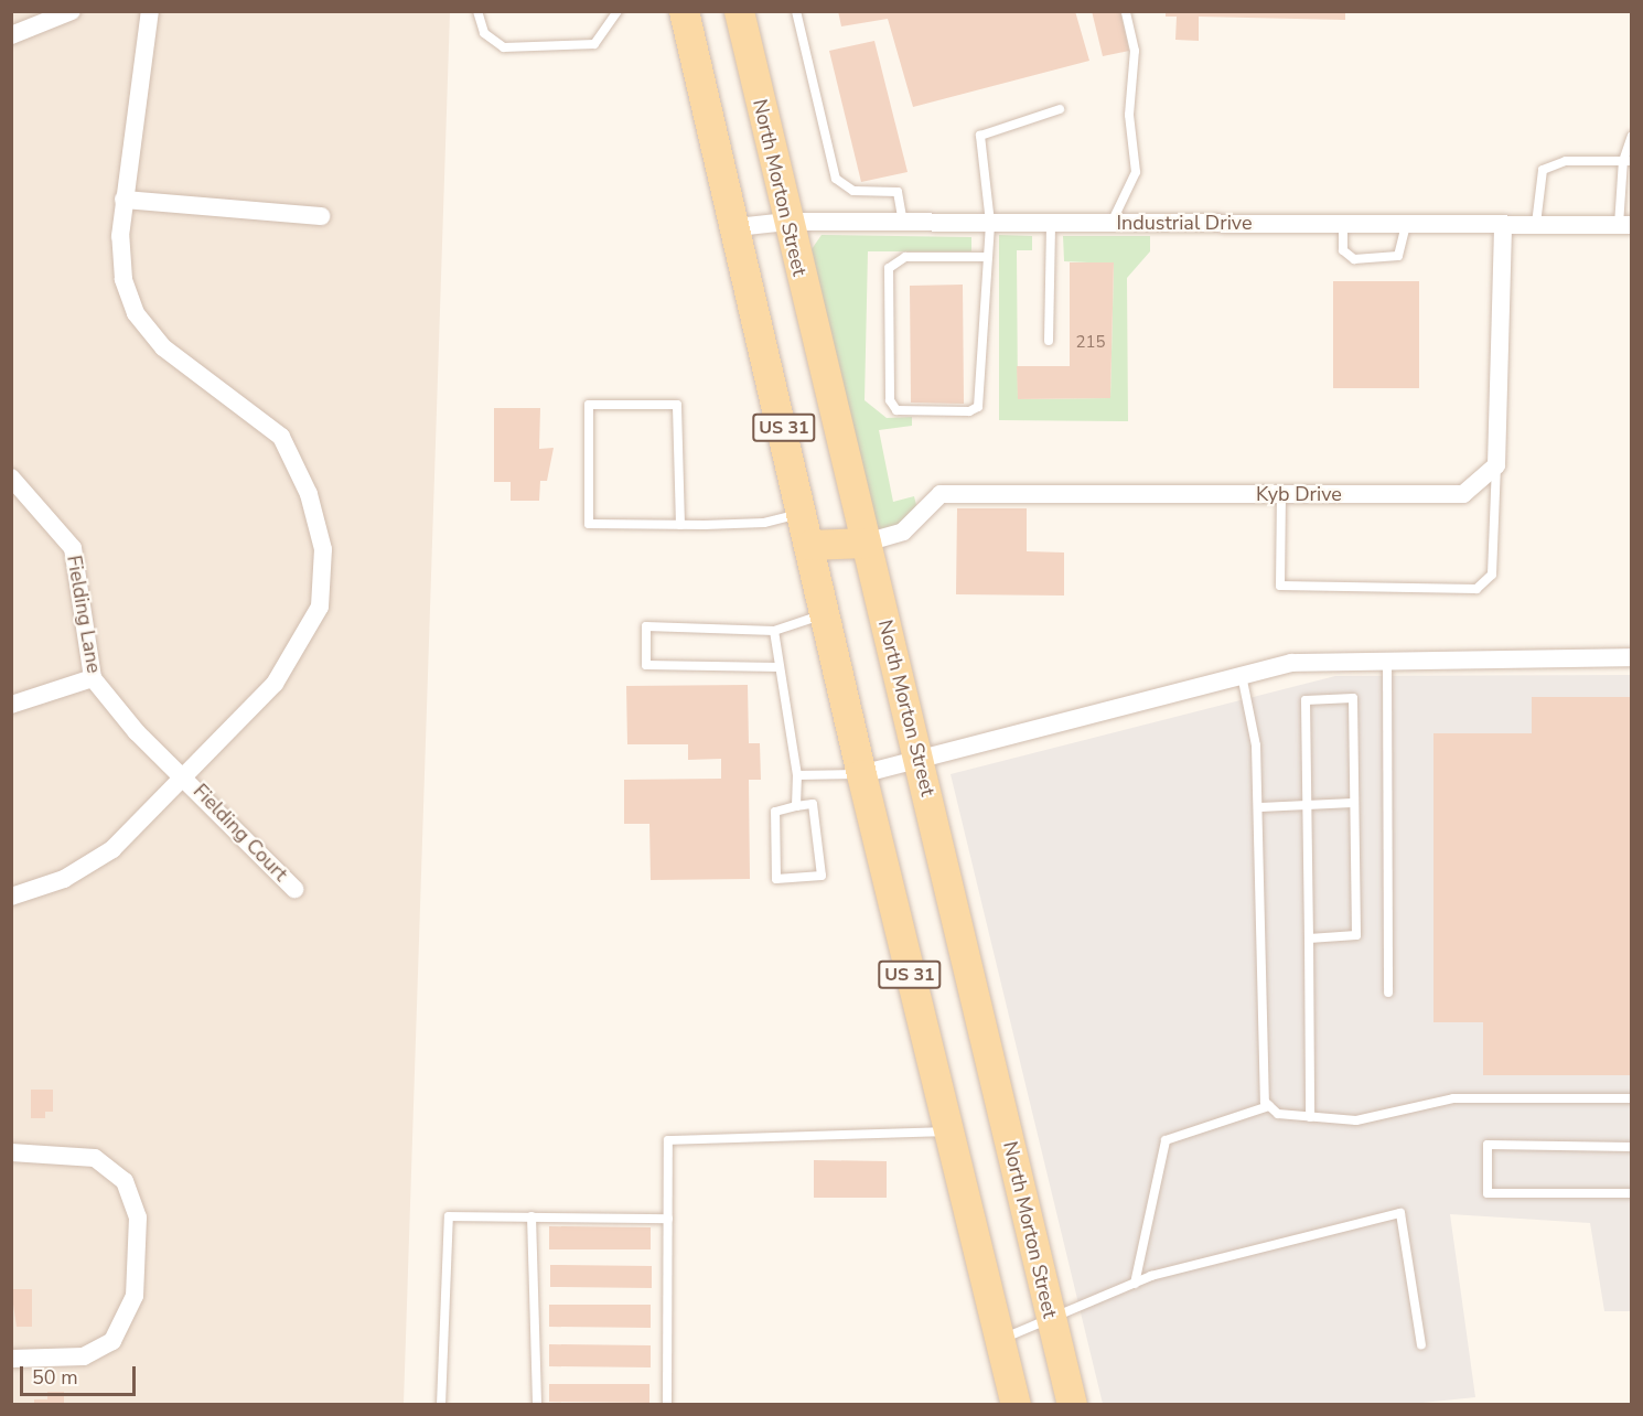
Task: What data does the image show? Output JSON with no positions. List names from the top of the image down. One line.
{"streets":{"main road":["North Morton Street","US 31"],"street":["Industrial Drive","Kyb Drive","Fielding Lane","Fielding Court"]},"crossings":[["North Morton Street","Industrial Drive"],["North Morton Street","Kyb Drive"],["Industrial Drive","US 31"],["Fielding Lane","Fielding Court"]],"house_numbers":["215"],"scale_bar":"50 m"}
